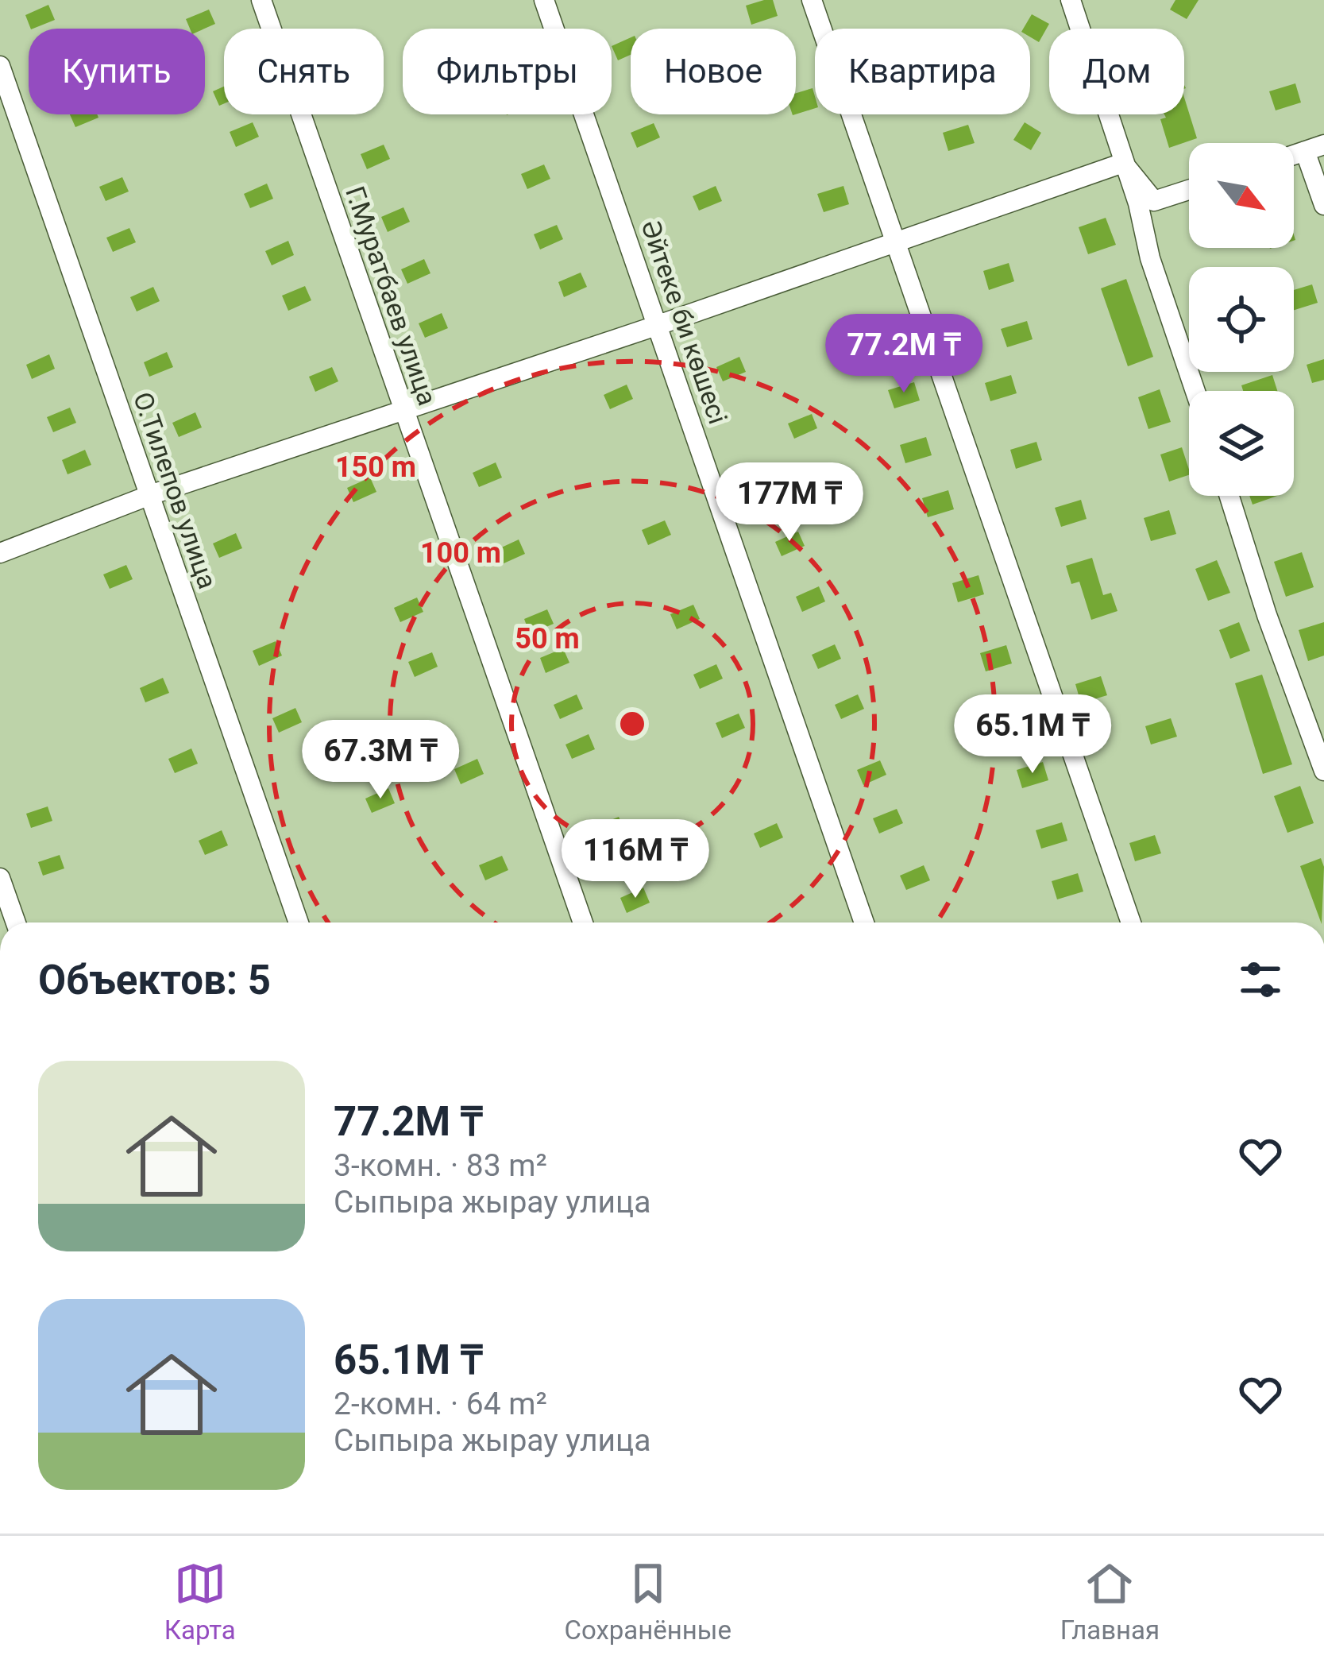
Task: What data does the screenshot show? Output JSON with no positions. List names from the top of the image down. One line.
{"streets":{"street":["Г.Муратбаев улица","Әйтеке би көшесі","О.Тилепов улица"]},"north":"bottom right","page":{"chip":["Купить","Снять","Фильтры","Новое","Квартира","Дом"],"price":["77.2M ₸","177M ₸","65.1M ₸","67.3M ₸","116M ₸"],"heading":"Объектов: 5","list":[{"name":"77.2M ₸","note":"3-комн. · 83 m² · Сыпыра жырау улица"},{"name":"65.1M ₸","note":"2-комн. · 64 m² · Сыпыра жырау улица"}],"tabs":["Карта","Сохранённые","Главная"]},"rings":["150 m","100 m","50 m"]}
